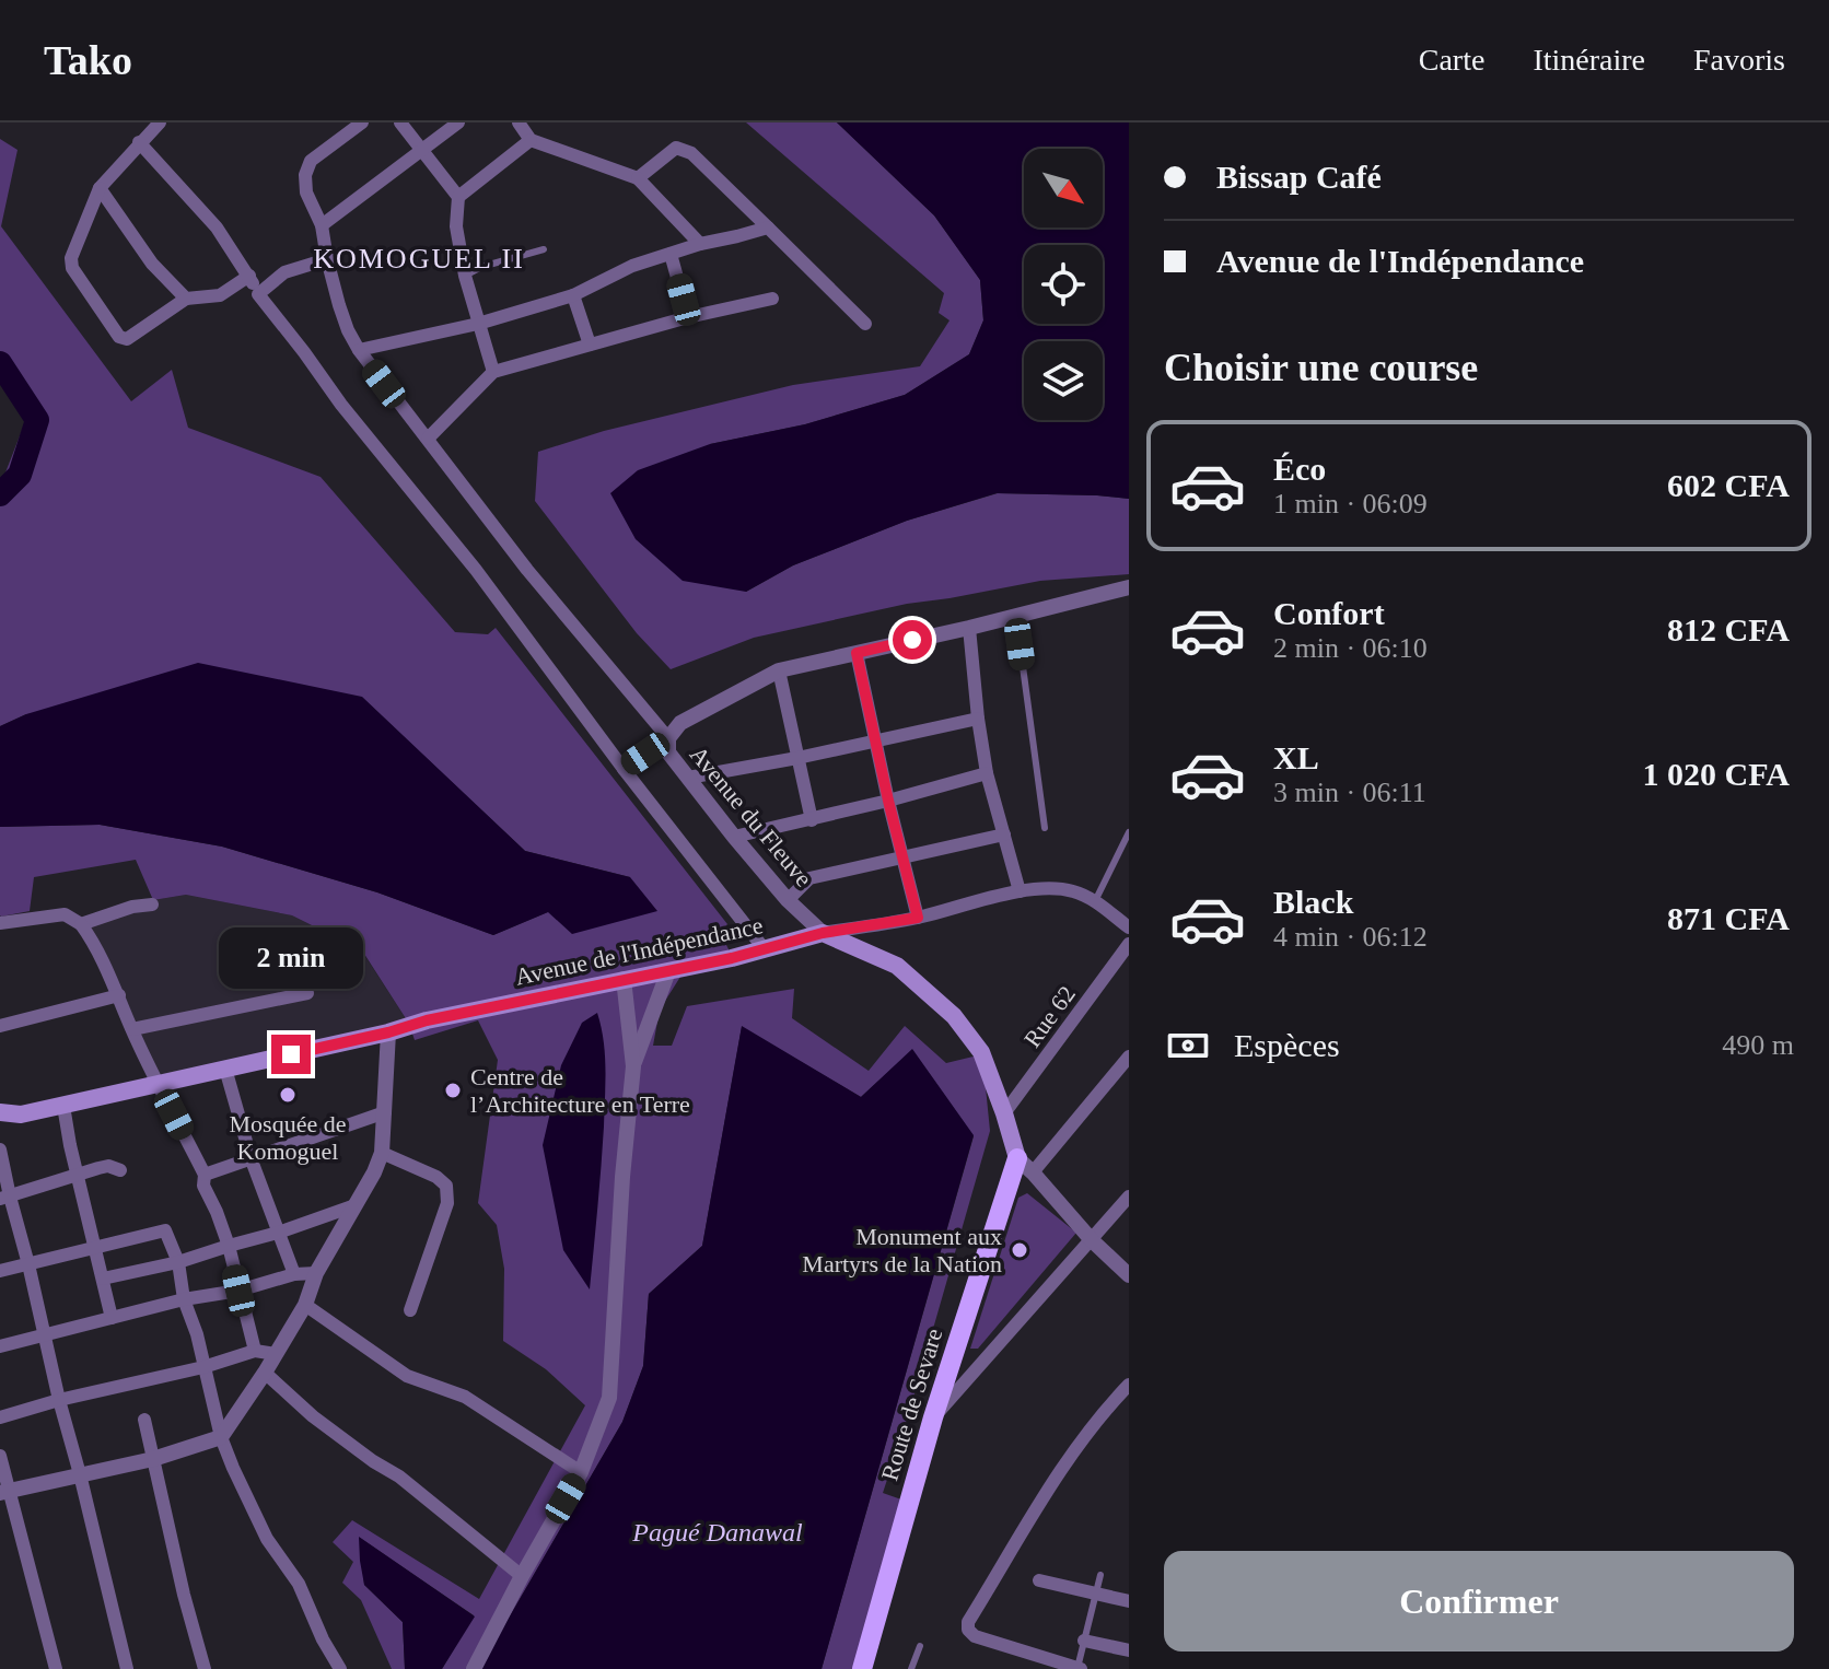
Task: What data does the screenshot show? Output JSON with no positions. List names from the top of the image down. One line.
{"streets":{"main road":["Avenue de l'Indépendance","Route de Sevare"],"street":["Avenue du Fleuve","Rue 62"]},"crossings":[["Avenue du Fleuve","Avenue de l'Indépendance"]],"districts":["KOMOGUEL II"],"water":["Pagué Danawal"],"places":["Centre de l’Architecture en Terre","Mosquée de Komoguel","Monument aux Martyrs de la Nation"],"north":"bottom right","page":{"header":"Tako","nav":["Carte","Itinéraire","Favoris"],"banner":["Bissap Café","Avenue de l'Indépendance"],"heading":"Choisir une course","list":[{"name":"Éco","note":"1 min · 06:09","value":"602 CFA"},{"name":"Confort","note":"2 min · 06:10","value":"812 CFA"},{"name":"XL","note":"3 min · 06:11","value":"1 020 CFA"},{"name":"Black","note":"4 min · 06:12","value":"871 CFA"}],"bubble":"2 min","pay":["Espèces","490 m"],"buttons":"Confirmer"}}
